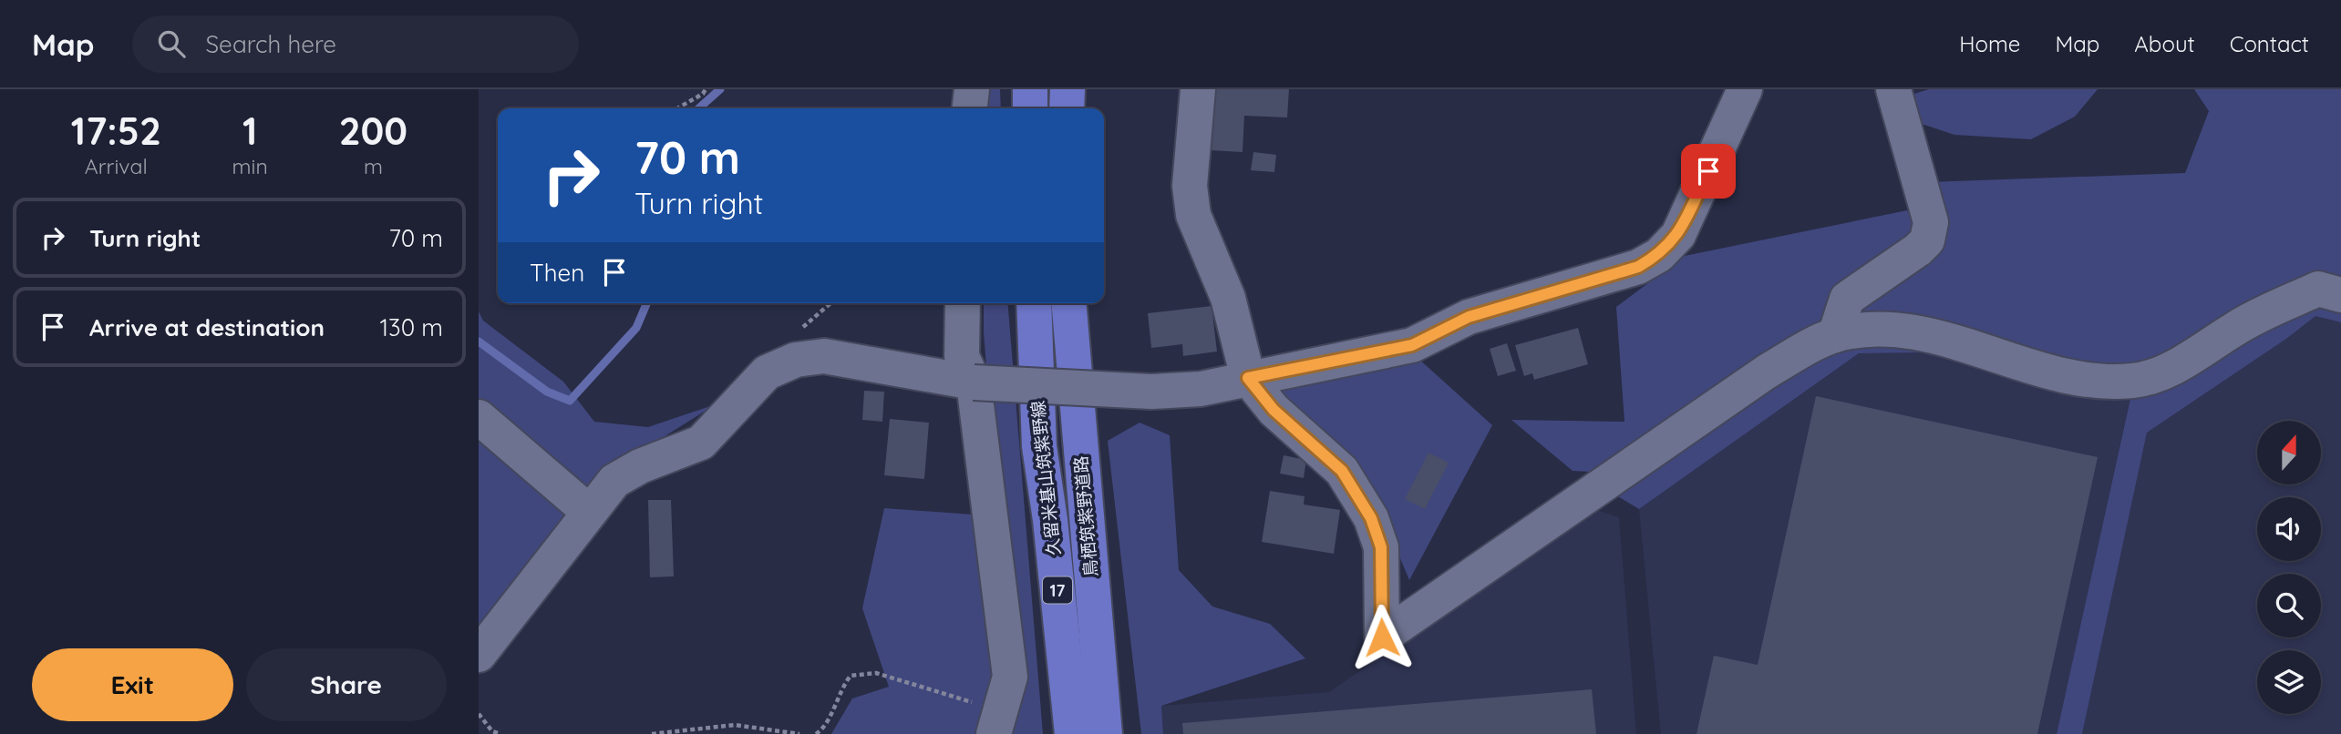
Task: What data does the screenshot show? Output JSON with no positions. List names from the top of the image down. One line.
{"streets":{"main road":["久留米基山筑紫野線","鳥栖筑紫野道路","17"]},"north":"top","page":{"header":"Map","search":"Search here","nav":["Home","Map","About","Contact"],"eta":["17:52","Arrival","1","min","200","m"],"turn":["70 m","Turn right"],"list":[{"name":"Turn right","value":"70 m"},{"name":"Arrive at destination","value":"130 m"}],"then":"Then","buttons":["Exit","Share"]}}
